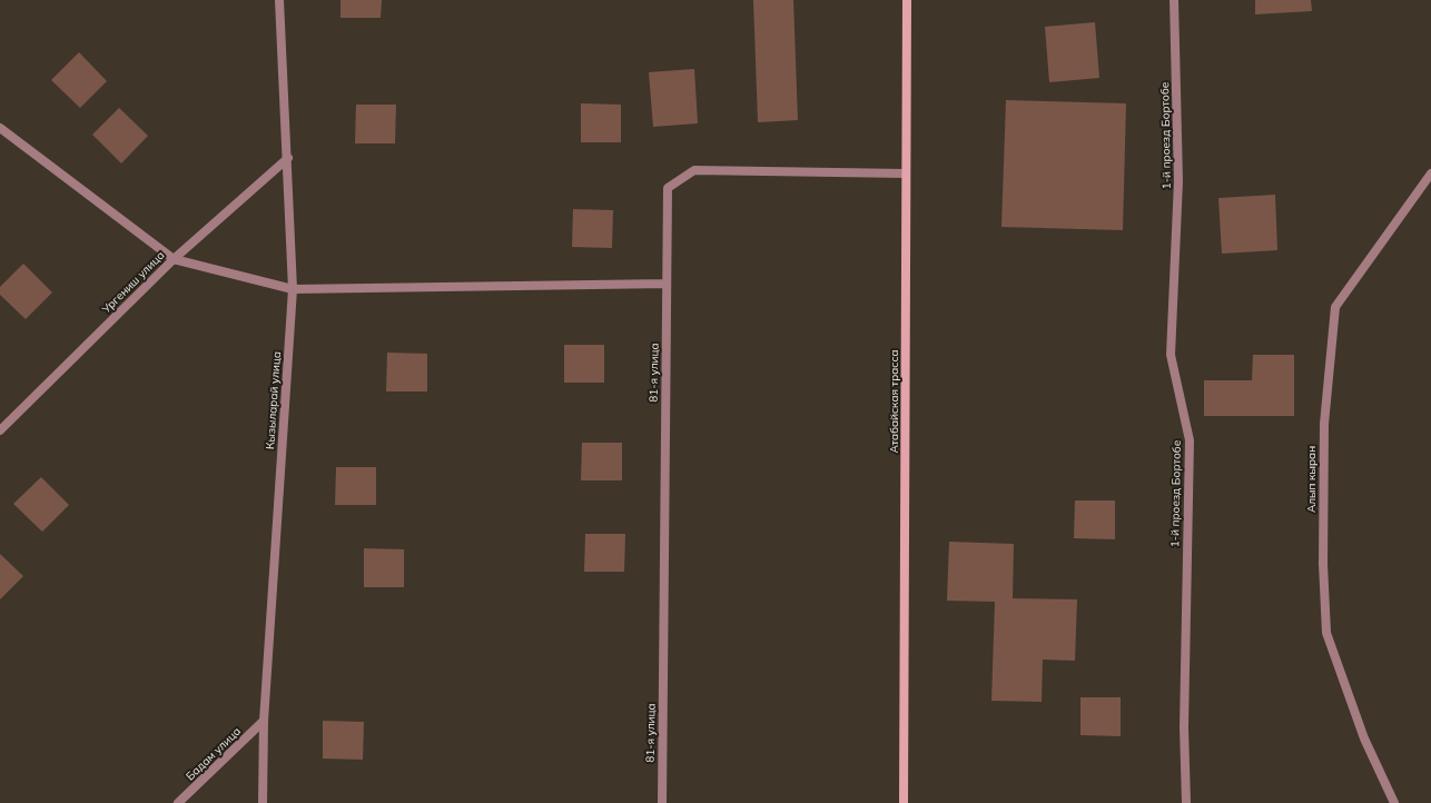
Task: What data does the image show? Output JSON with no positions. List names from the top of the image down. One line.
{"streets":{"main road":["Атабайская трасса"],"street":["1-й проезд Бортобе","Ургениш улица","81-я улица","Кызыларай улица","Алып кыран","Бадам улица"]},"crossings":[["Ургениш улица","Кызыларай улица"],["81-я улица","Атабайская трасса"],["Кызыларай улица","Бадам улица"]]}
